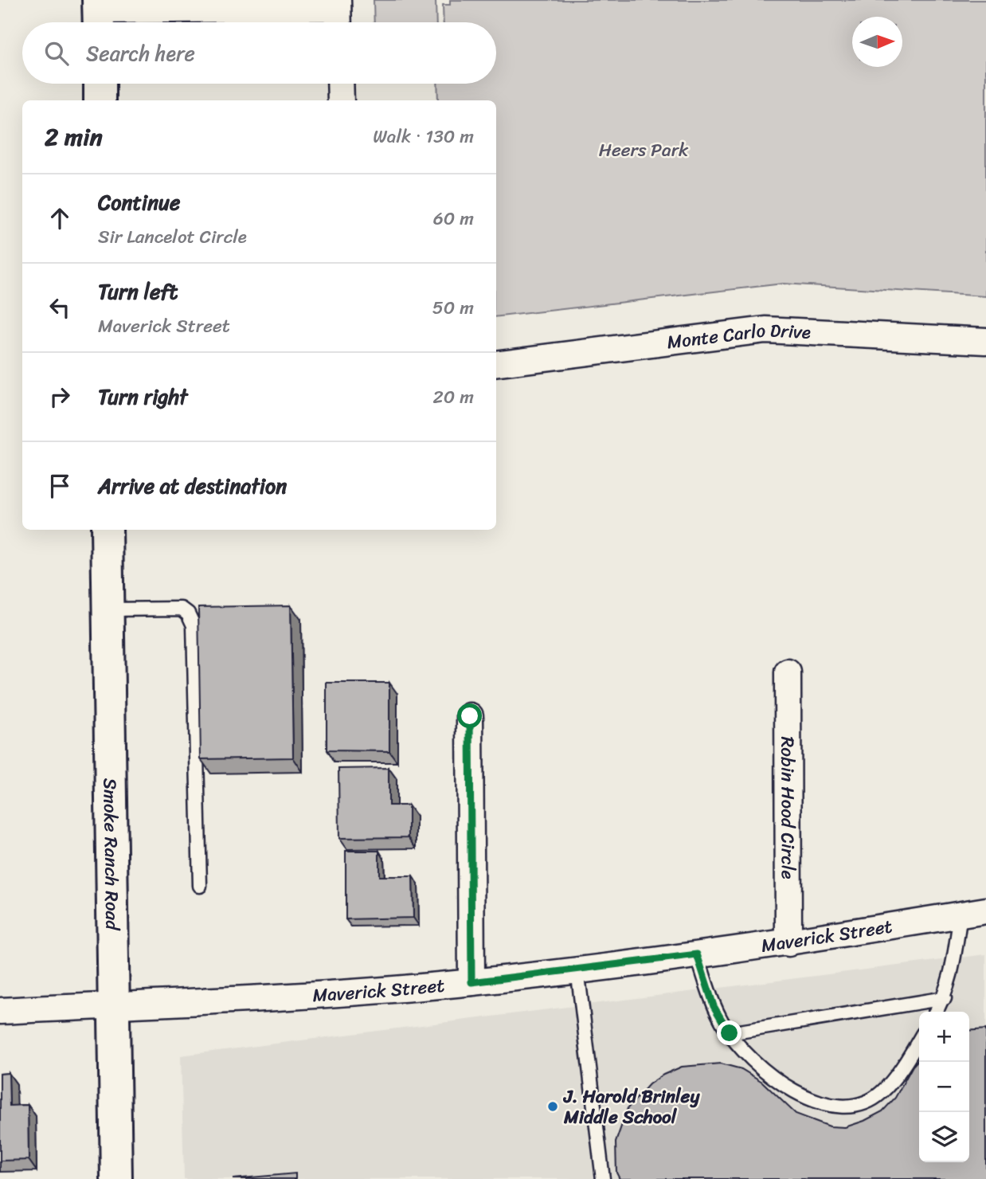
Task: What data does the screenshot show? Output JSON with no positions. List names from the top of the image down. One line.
{"streets":{"main road":["Smoke Ranch Road"],"street":["Monte Carlo Drive","Robin Hood Circle","Maverick Street"]},"crossings":[["Robin Hood Circle","Maverick Street"],["Smoke Ranch Road","Maverick Street"]],"parks":["Heers Park"],"places":["J. Harold Brinley Middle School"],"north":"right","page":{"search":"Search here","heading":["2 min","Walk · 130 m"],"list":[["Continue","Sir Lancelot Circle","60 m"],["Turn left","Maverick Street","50 m"],["Turn right","20 m"],"Arrive at destination"],"map_buttons":["+","−"]}}
